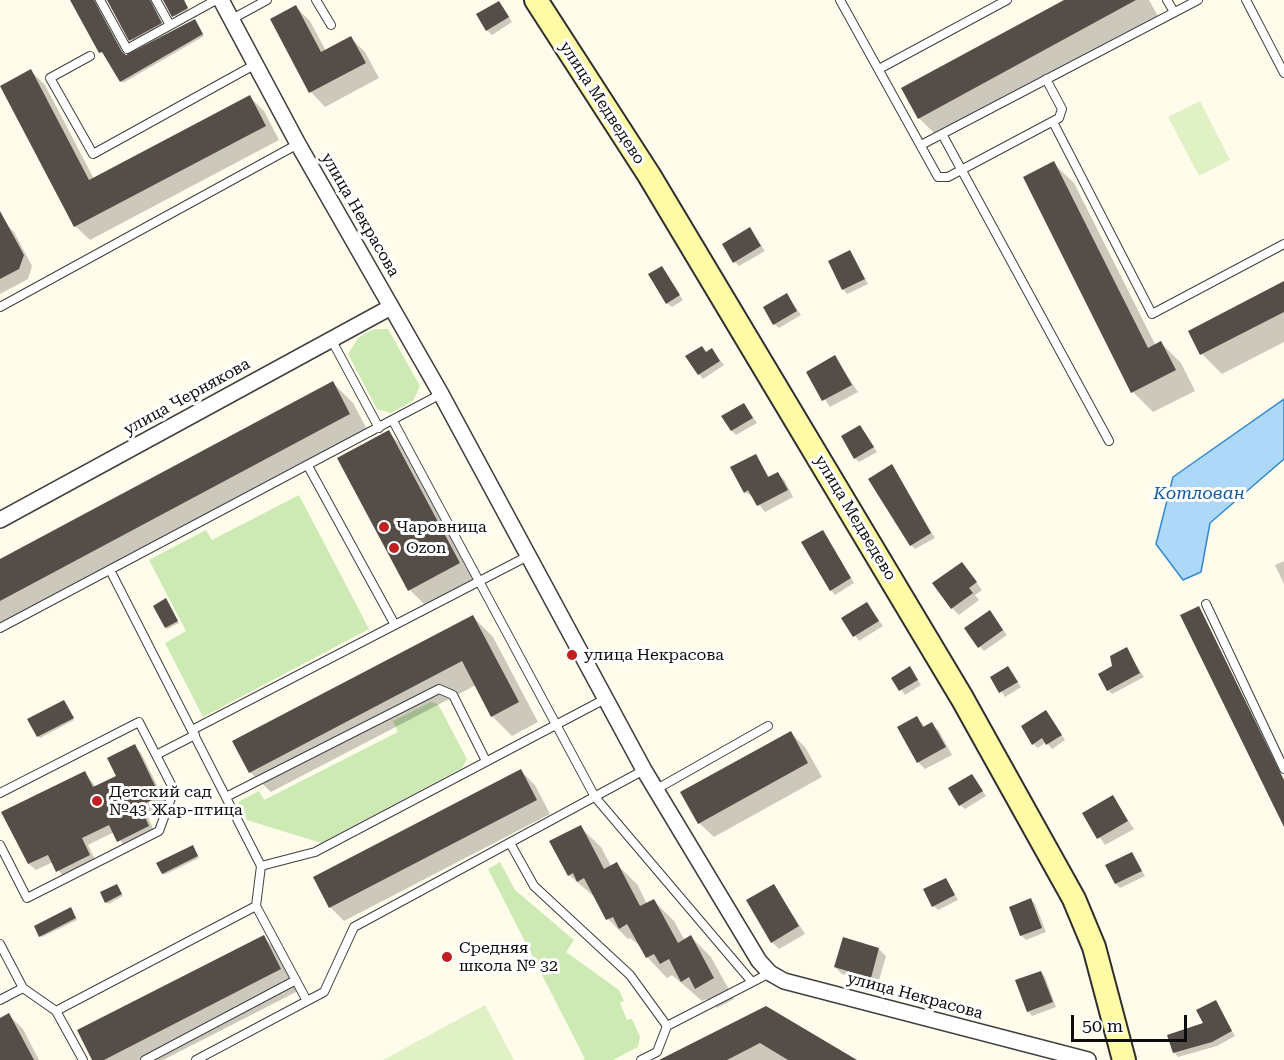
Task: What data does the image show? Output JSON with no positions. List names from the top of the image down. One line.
{"streets":{"street":["улица Медведево","улица Некрасова","улица Чернякова"]},"crossings":[["улица Некрасова","улица Чернякова"]],"water":["Котлован"],"places":["Чаровница","Ozon","улица Некрасова","Детский сад №43 Жар-птица","Средняя школа № 32"],"scale_bar":"50 m"}
